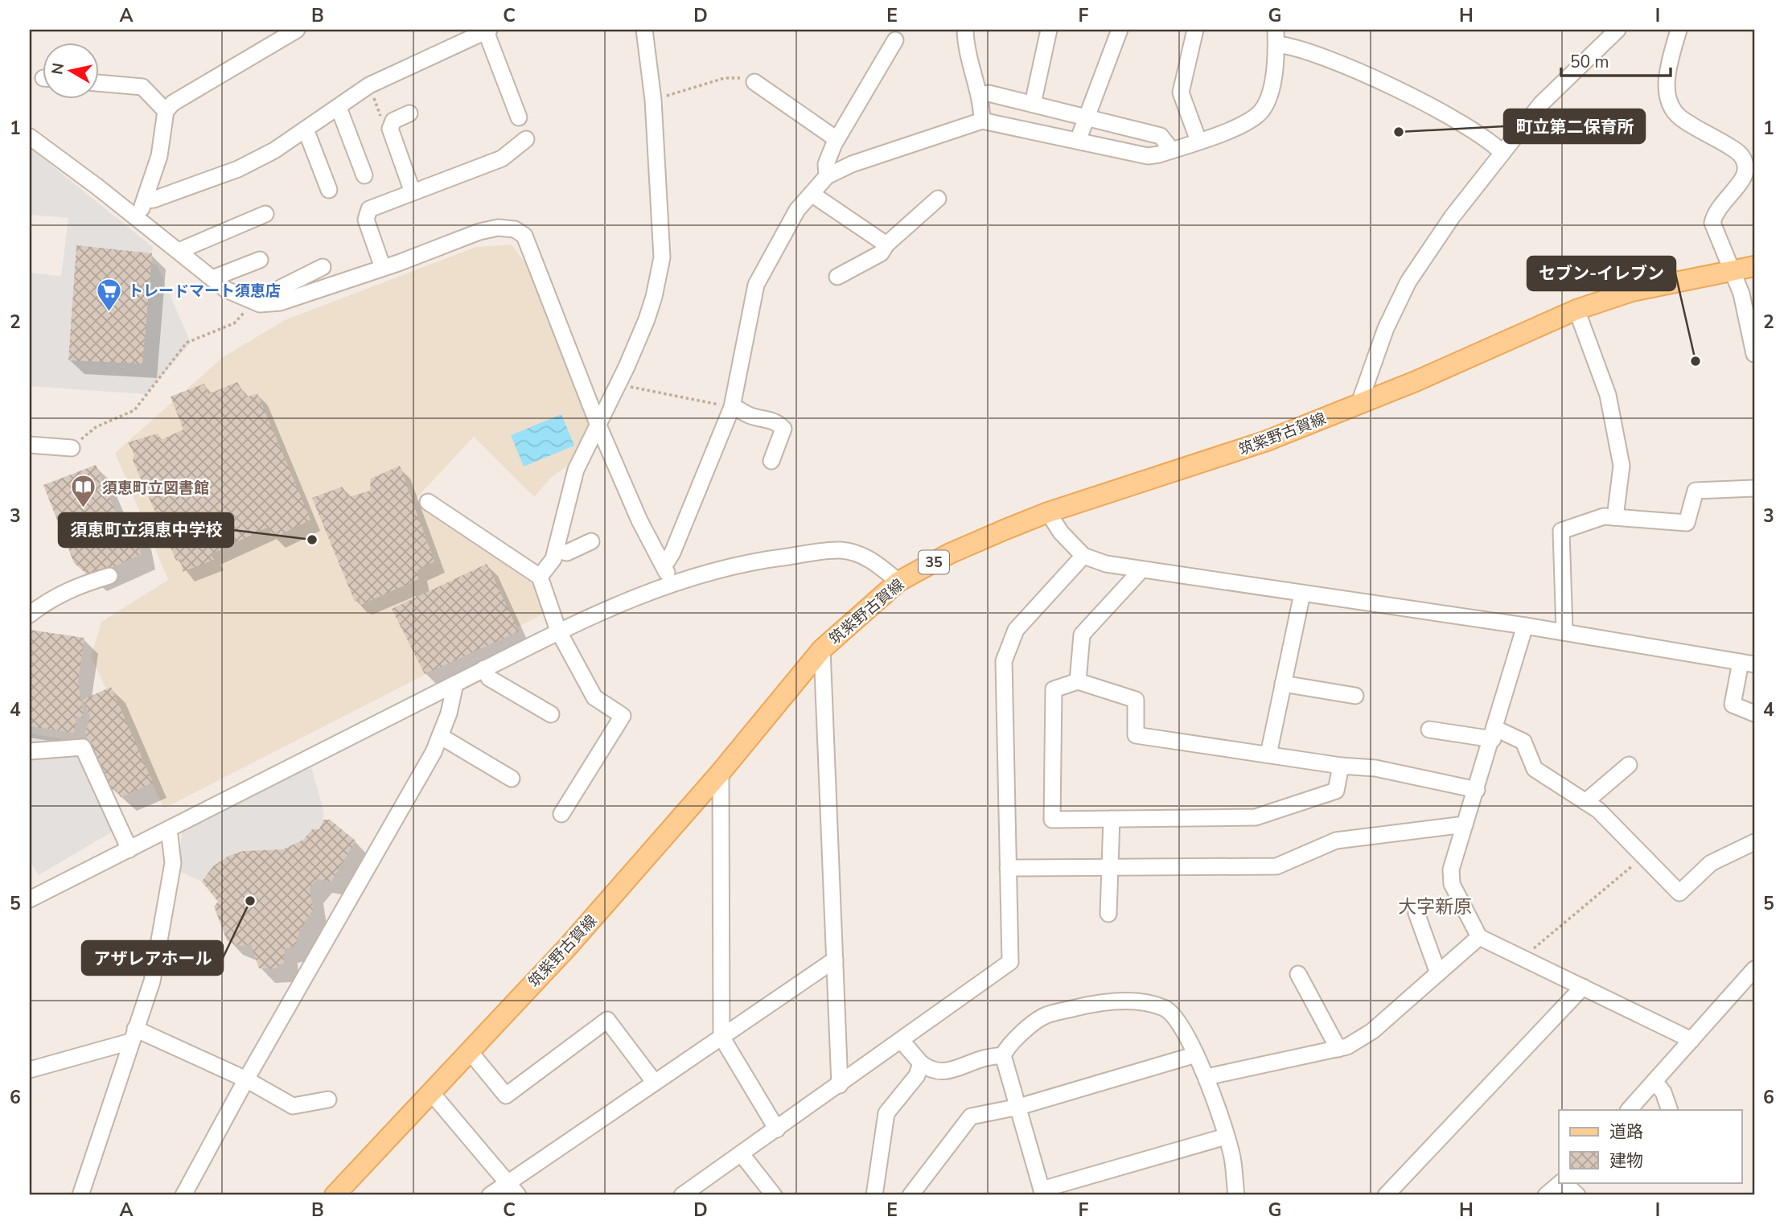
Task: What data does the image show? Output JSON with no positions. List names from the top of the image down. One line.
{"streets":{"main road":["筑紫野古賀線","35"]},"districts":["大字新原"],"places":{"other":["町立第二保育所","セブン-イレブン","須恵町立須恵中学校","アザレアホール"],"supermarket":["トレードマート須恵店"],"library":["須恵町立図書館"]},"legend":["道路","建物"],"scale_bar":"50 m","north":"left","grid":{"columns":["A","B","C","D","E","F","G","H","I"],"rows":["1","2","3","4","5","6"]}}
